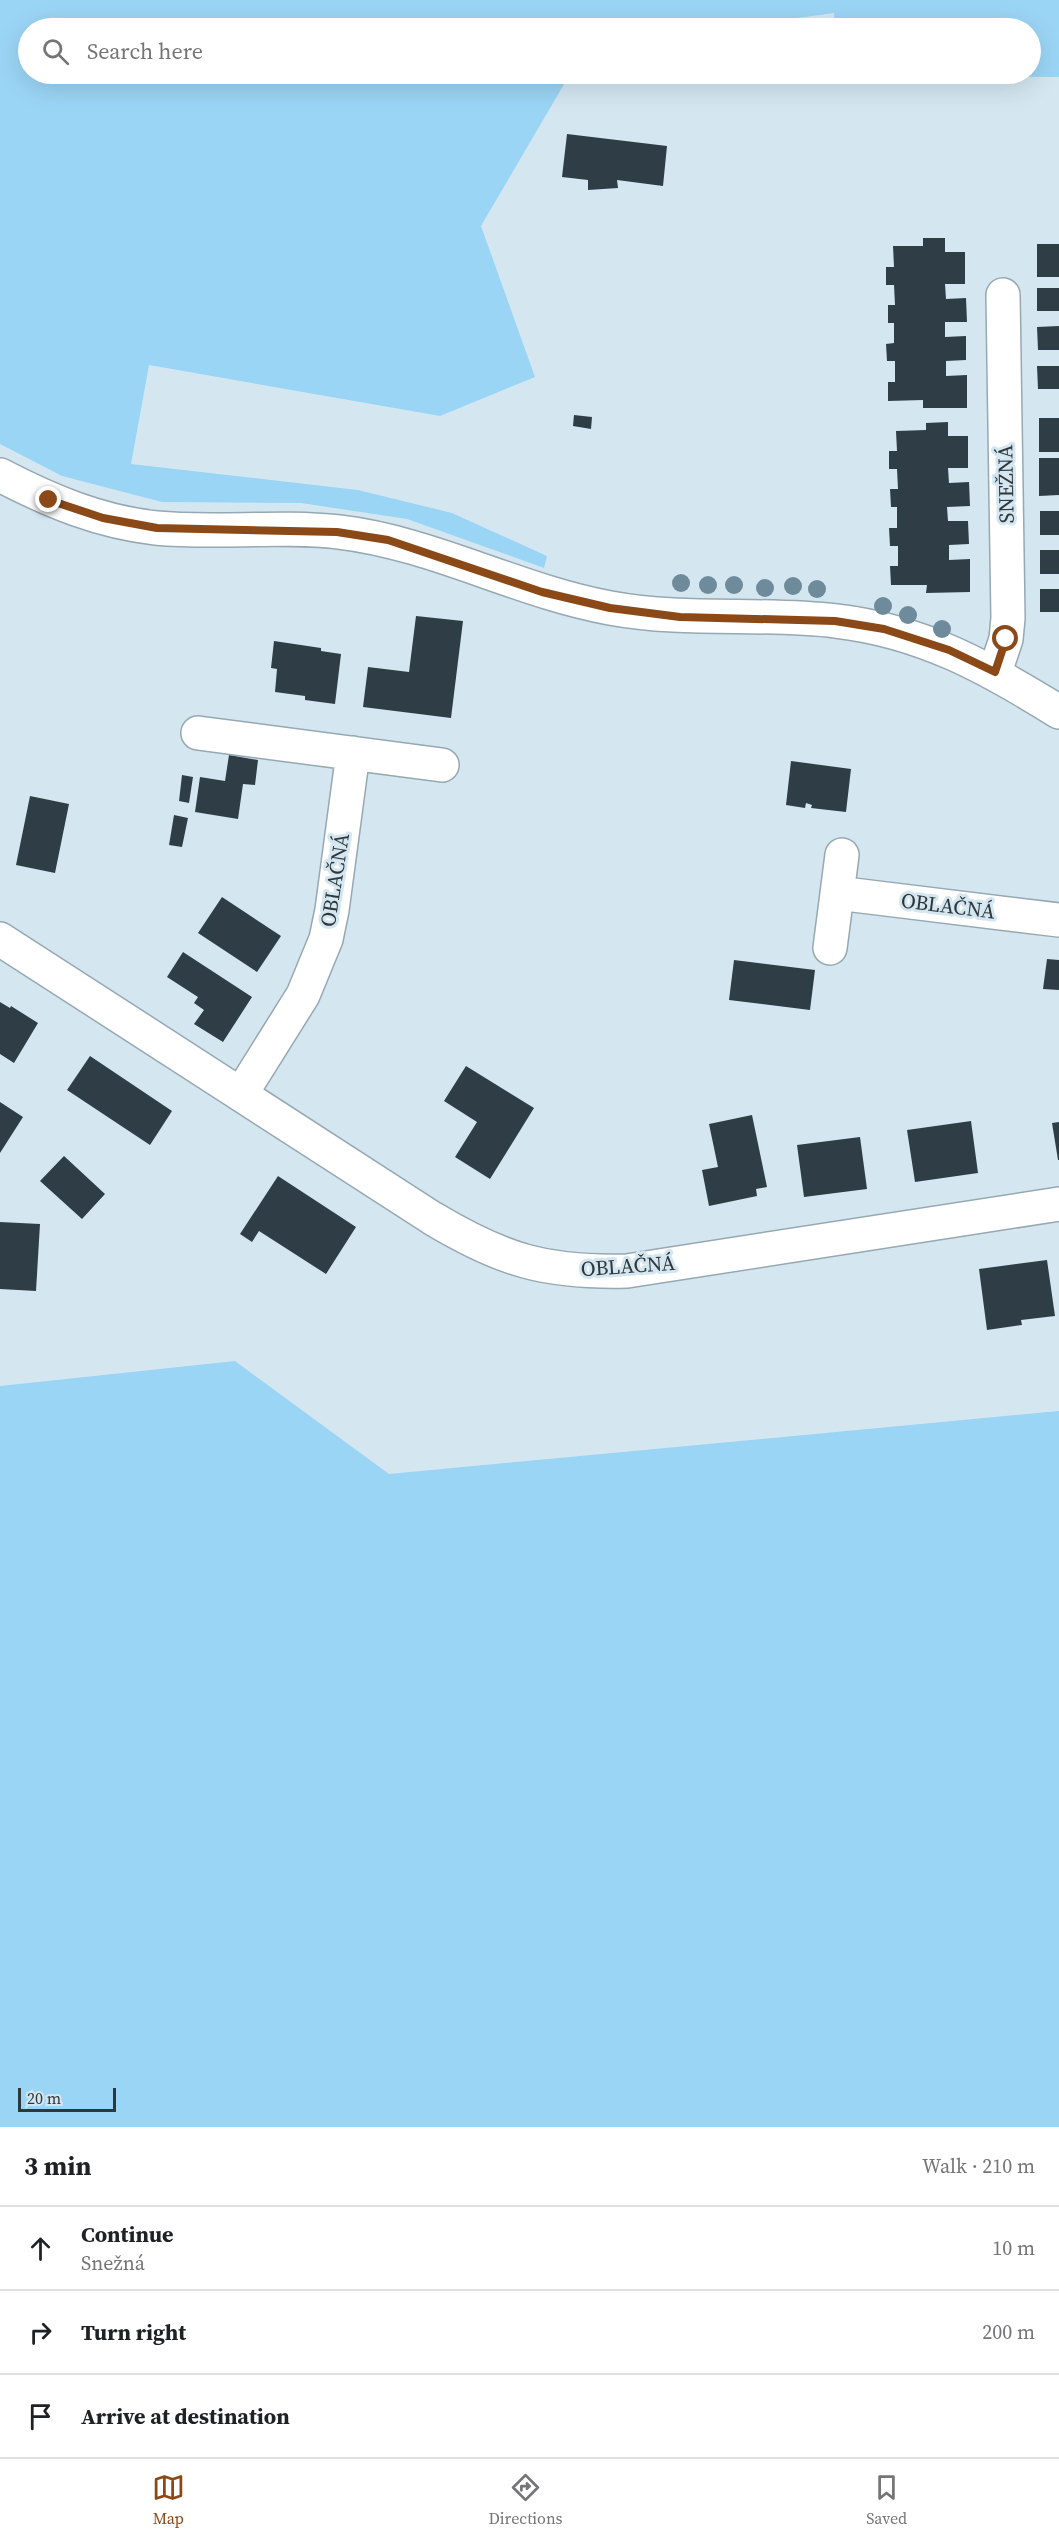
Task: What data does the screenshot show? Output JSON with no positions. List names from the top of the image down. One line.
{"streets":{"street":["SNEŽNÁ","OBLAČNÁ"]},"scale_bar":"20 m","page":{"search":"Search here","scale":"20 m","heading":["3 min","Walk · 210 m"],"list":[["Continue","Snežná","10 m"],["Turn right","200 m"],"Arrive at destination"],"nav":["Map","Directions","Saved"]}}
